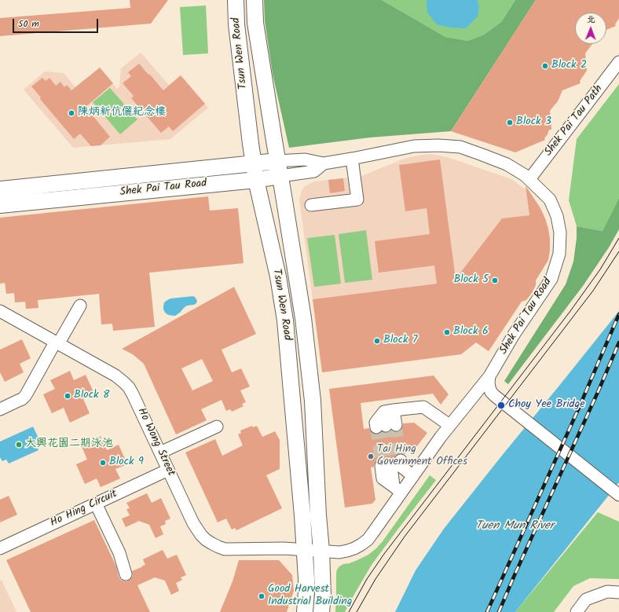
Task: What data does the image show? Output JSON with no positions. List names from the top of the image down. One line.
{"streets":{"main road":["Tsun Wen Road","Shek Pai Tau Road"],"street":["Shek Pai Tau Path","Ho Wong Street","Ho Hing Circuit"]},"crossings":[["Tsun Wen Road","Shek Pai Tau Road"],["Tsun Wen Road","Ho Wong Street"],["Shek Pai Tau Path","Shek Pai Tau Road"],["Shek Pai Tau Road","Ho Wong Street"],["Ho Wong Street","Ho Hing Circuit"]],"water":["Tuen Mun River"],"places":["Block 2","陳炳新伉儷紀念樓","Block 3","Block 5","Block 6","Block 7","Block 8","Choy Yee Bridge","大興花園二期泳池","Tai Hing Government Offices","Block 9","Good Harvest Industrial Building"],"scale_bar":"50 m","north":"top"}
